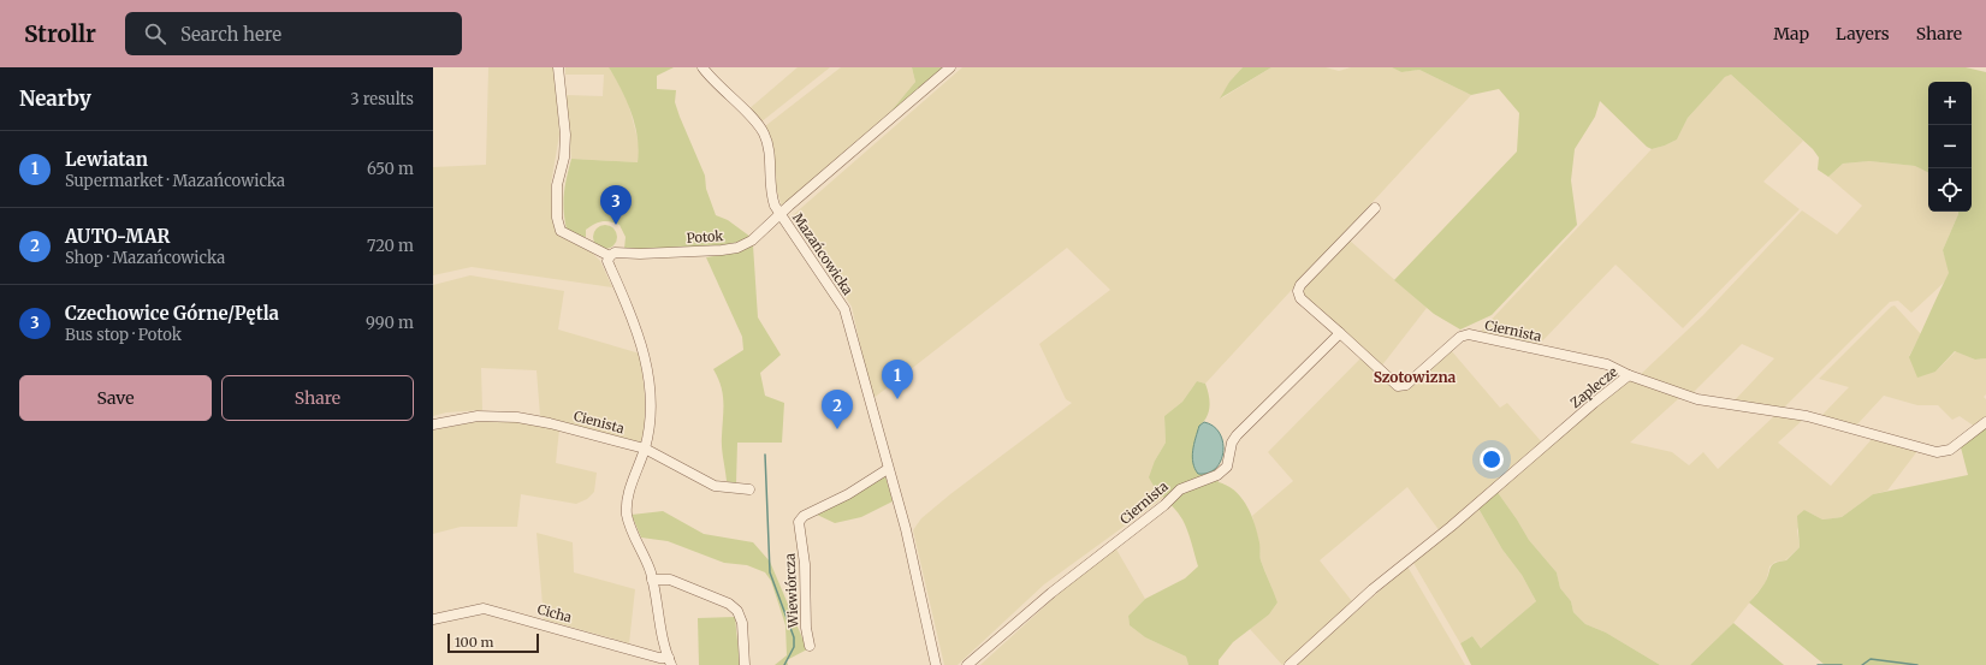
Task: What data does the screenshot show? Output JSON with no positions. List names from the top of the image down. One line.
{"streets":{"street":["Potok","Mazańcowicka","Ciernista","Zaplecze","Cienista","Wiewiórcza","Cicha"]},"crossings":[["Potok","Mazańcowicka"],["Mazańcowicka","Wiewiórcza"],["Ciernista","Zaplecze"]],"districts":["Szotowizna"],"scale_bar":"100 m","page":{"header":"Strollr","search":"Search here","nav":["Map","Layers","Share"],"heading":["Nearby","3 results"],"map_buttons":["+","−"],"list":[{"mark":"1","name":"Lewiatan","note":"Supermarket · Mazańcowicka","value":"650 m"},{"mark":"2","name":"AUTO-MAR","note":"Shop · Mazańcowicka","value":"720 m"},{"mark":"3","name":"Czechowice Górne/Pętla","note":"Bus stop · Potok","value":"990 m"}],"pins":["3","1","2"],"buttons":["Save","Share"],"scale":"100 m"}}
